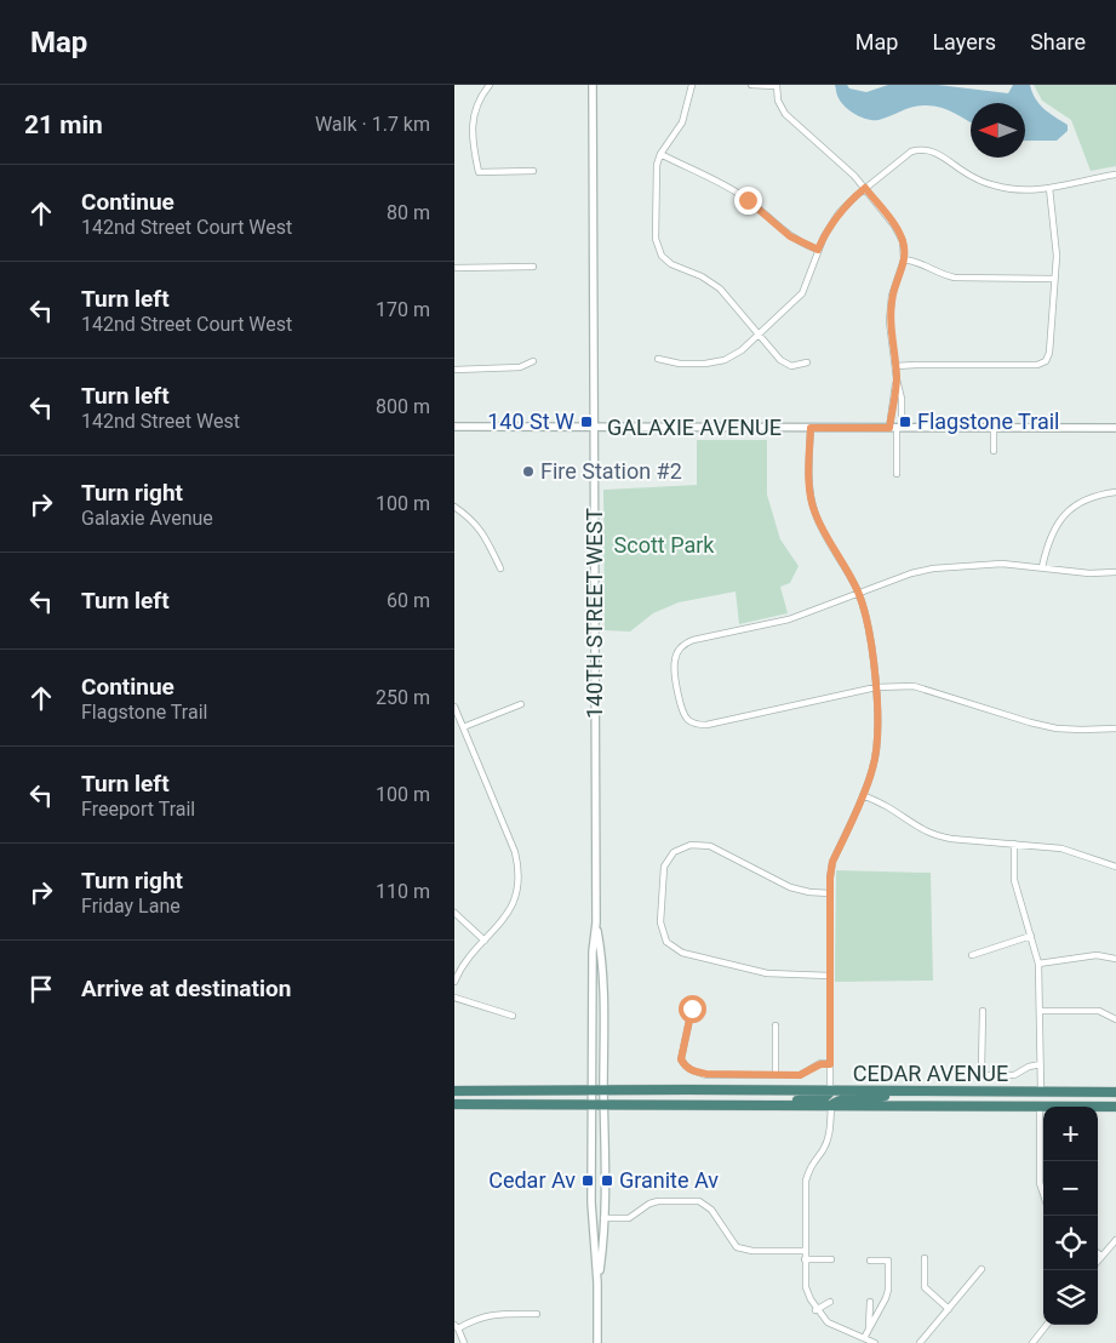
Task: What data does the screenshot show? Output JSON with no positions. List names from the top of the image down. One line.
{"streets":{"highway":["CEDAR AVENUE"],"street":["GALAXIE AVENUE","140TH STREET WEST"]},"crossings":[["GALAXIE AVENUE","140TH STREET WEST"],["140TH STREET WEST","CEDAR AVENUE"]],"parks":["Scott Park"],"places":{"transit":["140 St W","Flagstone Trail","Cedar Av","Granite Av"],"other":["Fire Station #2"]},"north":"left","page":{"header":"Map","nav":["Map","Layers","Share"],"heading":["21 min","Walk · 1.7 km"],"list":[["Continue","142nd Street Court West","80 m"],["Turn left","142nd Street Court West","170 m"],["Turn left","142nd Street West","800 m"],["Turn right","Galaxie Avenue","100 m"],["Turn left","60 m"],["Continue","Flagstone Trail","250 m"],["Turn left","Freeport Trail","100 m"],["Turn right","Friday Lane","110 m"],"Arrive at destination"],"map_buttons":["+","−"]}}
